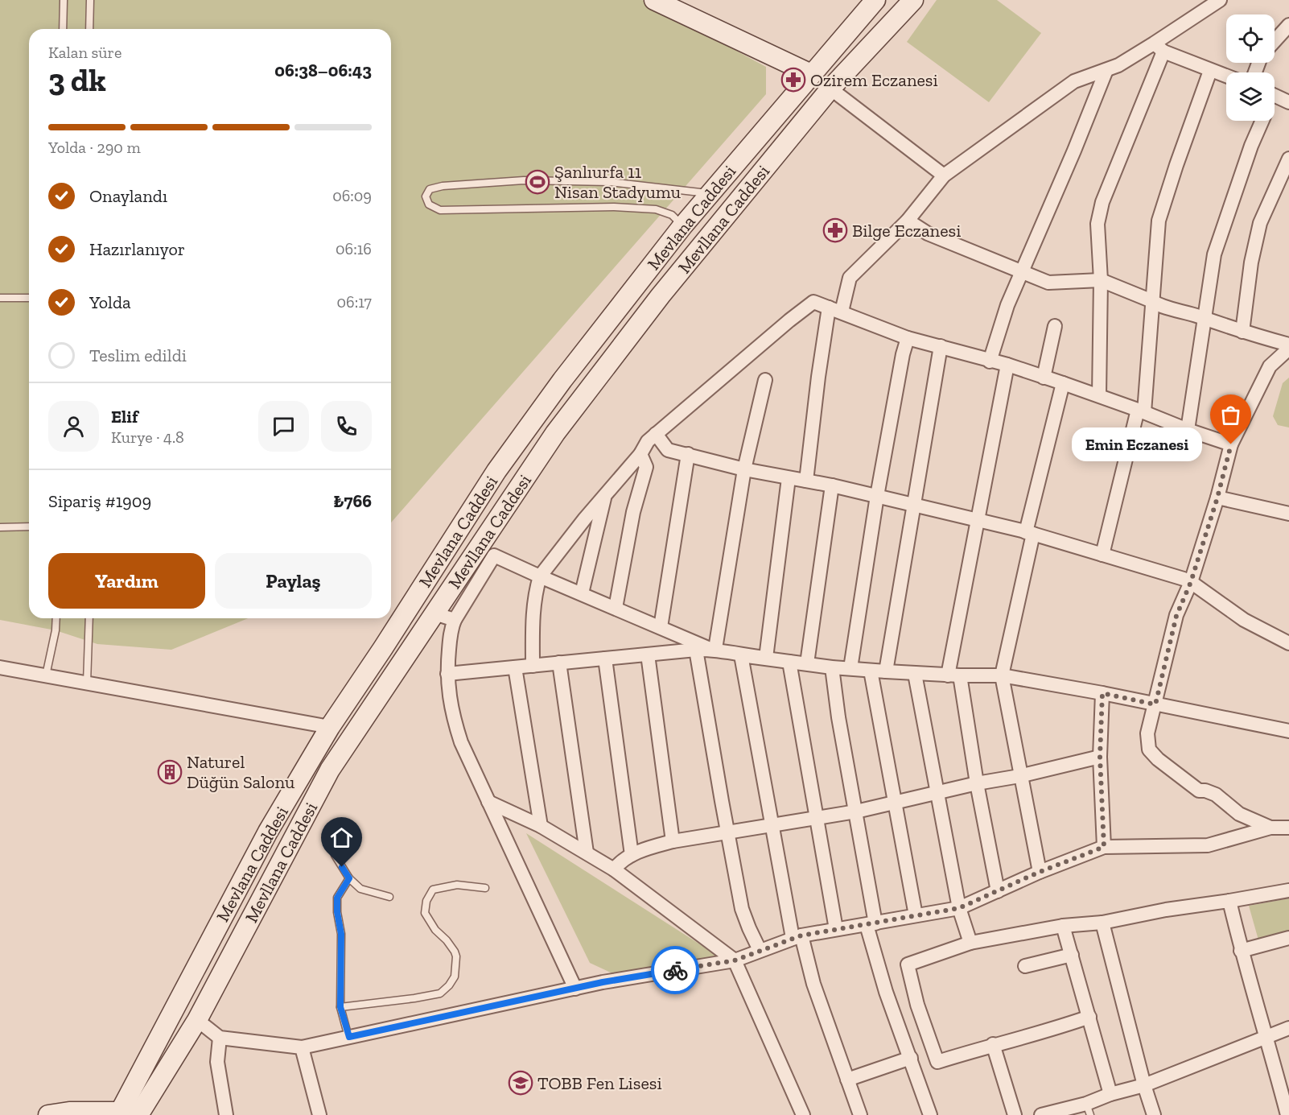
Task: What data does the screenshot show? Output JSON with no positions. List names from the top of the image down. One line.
{"streets":{"main road":["Mevlana Caddesi","Mevllana Caddesi"]},"crossings":[["Mevlana Caddesi","Mevllana Caddesi"]],"places":{"pharmacy":["Ozirem Eczanesi","Bilge Eczanesi"],"sports":["Şanlıurfa 11 Nisan Stadyumu"],"other":["Emin Eczanesi"],"building":["Naturel Düğün Salonu"],"school or university":["TOBB Fen Lisesi"]},"page":{"heading":["3 dk","Kalan süre","06:38–06:43"],"panel":["Elif","Kurye · 4.8","Sipariş #1909","₺766"],"bar":"Yolda · 290 m","list":[["Onaylandı","06:09"],["Hazırlanıyor","06:16"],["Yolda","06:17"],"Teslim edildi"],"bubble":"Emin Eczanesi","buttons":["Yardım","Paylaş"]}}
